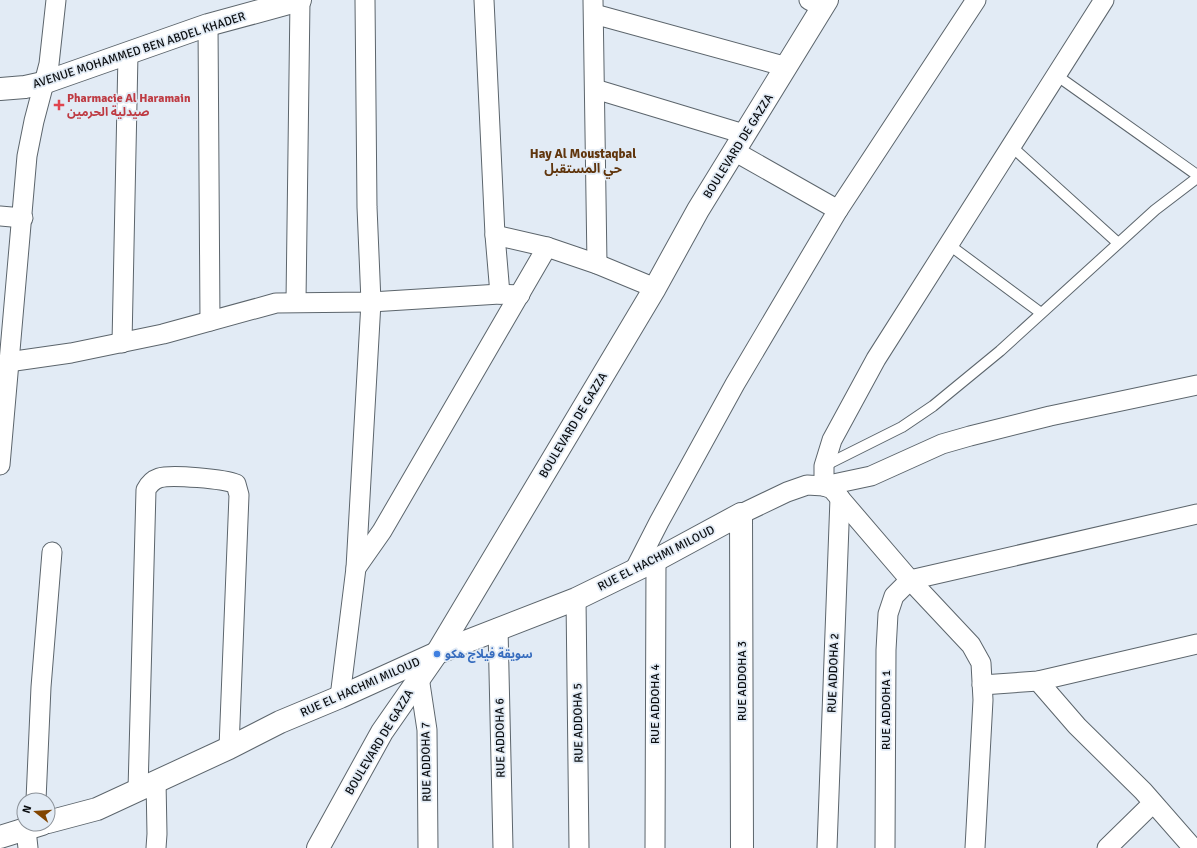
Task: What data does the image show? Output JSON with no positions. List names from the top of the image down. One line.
{"streets":{"street":["AVENUE MOHAMMED BEN ABDEL KHADER","BOULEVARD DE GAZZA","RUE EL HACHMI MILOUD","RUE ADDOHA 2","RUE ADDOHA 3","RUE ADDOHA 4","RUE ADDOHA 1","RUE ADDOHA 5","RUE ADDOHA 6","RUE ADDOHA 7"]},"crossings":[["BOULEVARD DE GAZZA","RUE EL HACHMI MILOUD"],["BOULEVARD DE GAZZA","RUE ADDOHA 7"],["RUE EL HACHMI MILOUD","RUE ADDOHA 3"],["RUE EL HACHMI MILOUD","RUE ADDOHA 4"],["RUE EL HACHMI MILOUD","RUE ADDOHA 5"],["RUE EL HACHMI MILOUD","RUE ADDOHA 6"]],"districts":["Hay Al Moustaqbal حي المستقبل"],"places":{"health":["Pharmacie Al Haramain صيدلية الحرمين"],"other":["سويقة فيلاج هكو"]},"north":"left"}
